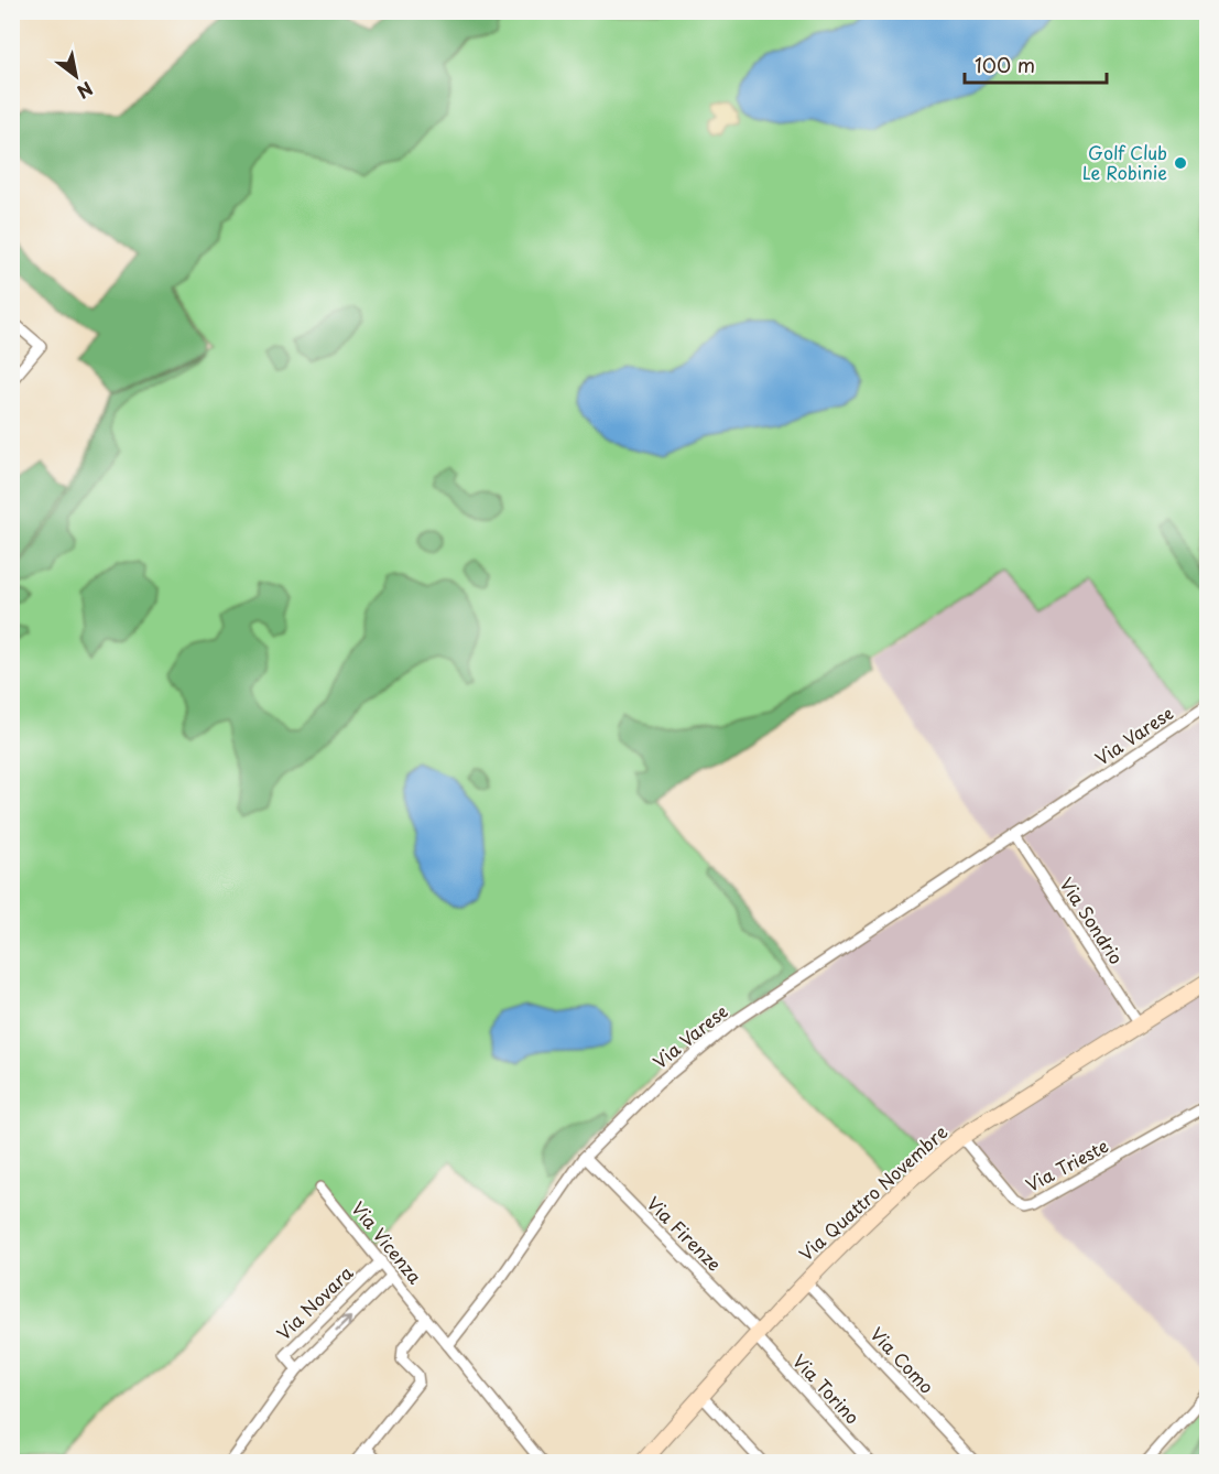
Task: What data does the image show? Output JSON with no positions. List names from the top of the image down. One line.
{"streets":{"street":["Via Varese","Via Sondrio","Via Trieste","Via Quattro Novembre","Via Firenze","Via Vicenza","Via Novara","Via Como","Via Torino"]},"crossings":[["Via Varese","Via Sondrio"],["Via Varese","Via Firenze"],["Via Sondrio","Via Quattro Novembre"],["Via Trieste","Via Quattro Novembre"],["Via Quattro Novembre","Via Firenze"],["Via Quattro Novembre","Via Como"],["Via Quattro Novembre","Via Torino"],["Via Firenze","Via Torino"],["Via Vicenza","Via Novara"]],"places":["Golf Club Le Robinie"],"scale_bar":"100 m","north":"bottom right"}
